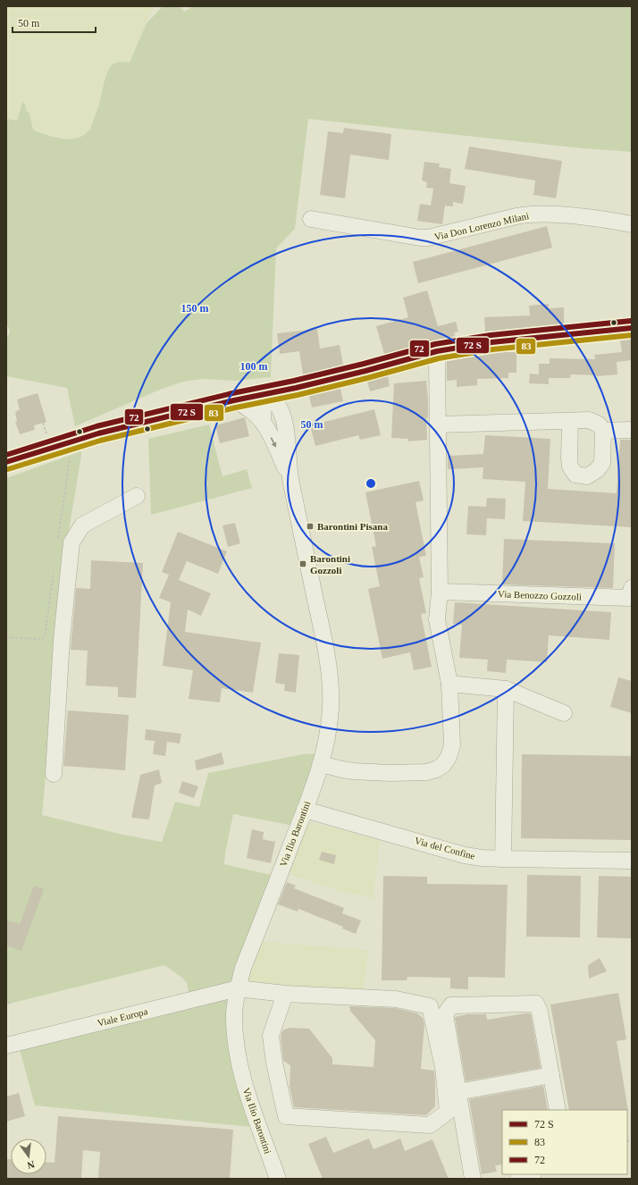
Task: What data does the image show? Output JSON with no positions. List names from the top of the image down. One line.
{"streets":{"street":["Via Don Lorenzo Milani","Via Benozzo Gozzoli","Via Ilio Barontini","Via del Confine","Viale Europa"]},"crossings":[["Via Ilio Barontini","Via del Confine"],["Via Ilio Barontini","Viale Europa"]],"places":{"transit":["Barontini Pisana","Barontini Gozzoli"]},"lines":["transit line 72","transit line 83"],"legend":["72 S","83","72"],"scale_bar":"50 m","north":"bottom","rings":["150 m","100 m","50 m"]}
